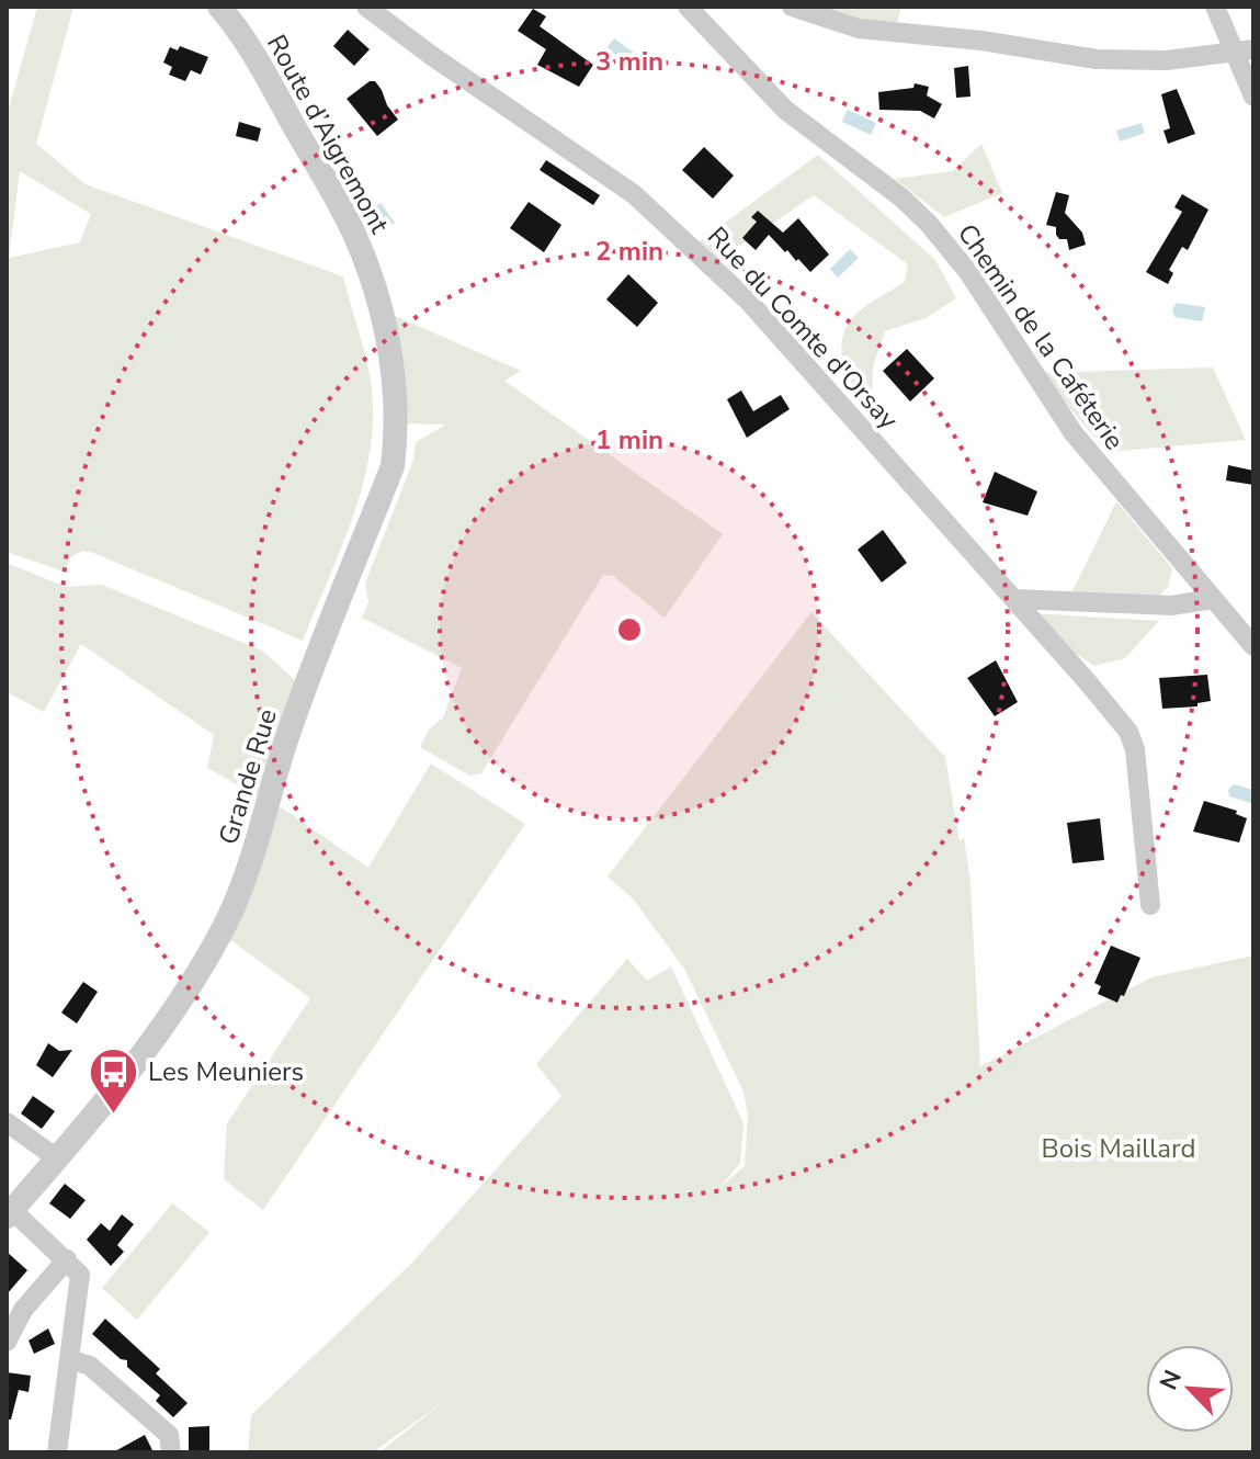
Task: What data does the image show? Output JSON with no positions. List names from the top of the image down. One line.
{"streets":{"street":["Route d’Aigremont","Rue du Comte d'Orsay","Chemin de la Caféterie","Grande Rue"]},"crossings":[["Route d’Aigremont","Grande Rue"]],"parks":["Bois Maillard"],"places":{"bus stop":["Les Meuniers"]},"north":"top left","rings":["3 min","2 min","1 min"]}
